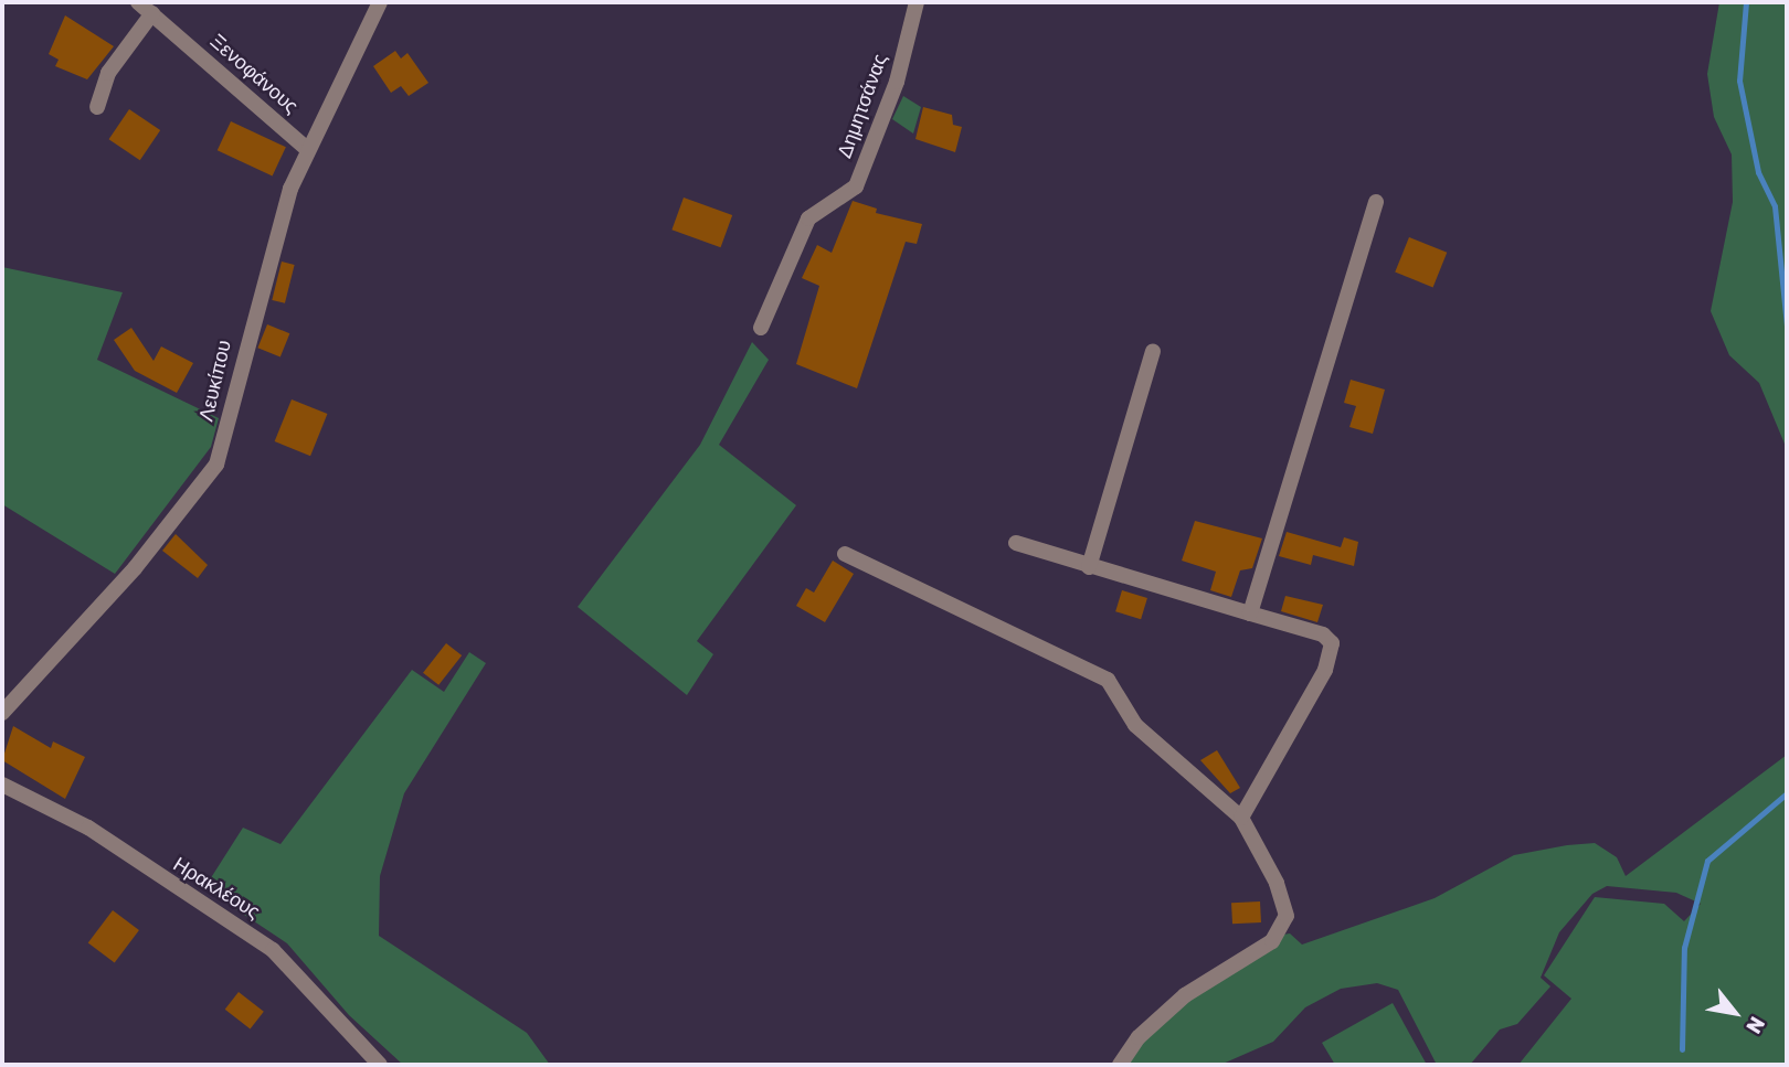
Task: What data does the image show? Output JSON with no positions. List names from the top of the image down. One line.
{"streets":{"street":["Ξενοφάνους","Δημητσάνας","Λευκίπου","Ηρακλέους"]},"crossings":[["Ξενοφάνους","Λευκίπου"]],"north":"bottom right"}
